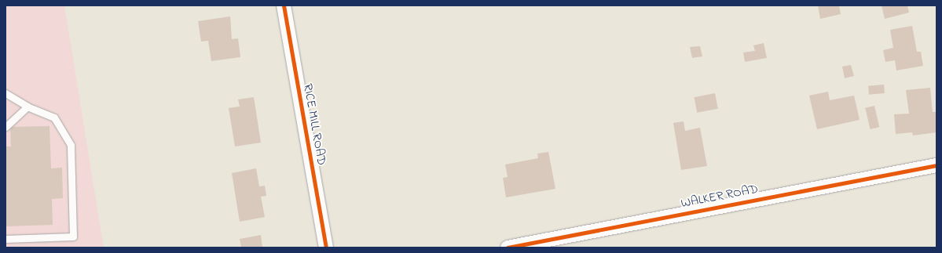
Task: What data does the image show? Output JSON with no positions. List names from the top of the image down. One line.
{"streets":{"street":["RICE MILL ROAD","WALKER ROAD"]}}
